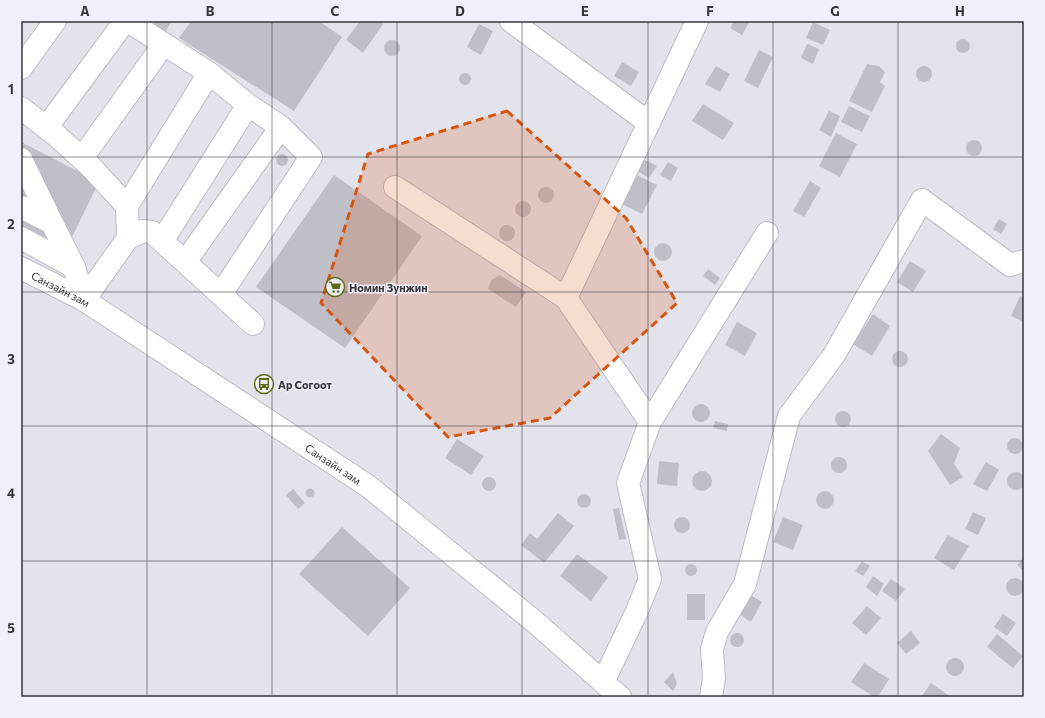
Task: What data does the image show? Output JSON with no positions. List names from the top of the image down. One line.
{"streets":{"street":["Санзайн зам"]},"places":{"supermarket":["Номин Зунжин"],"bus stop":["Ар Согоот"]},"grid":{"columns":["A","B","C","D","E","F","G","H"],"rows":["1","2","3","4","5"]}}
